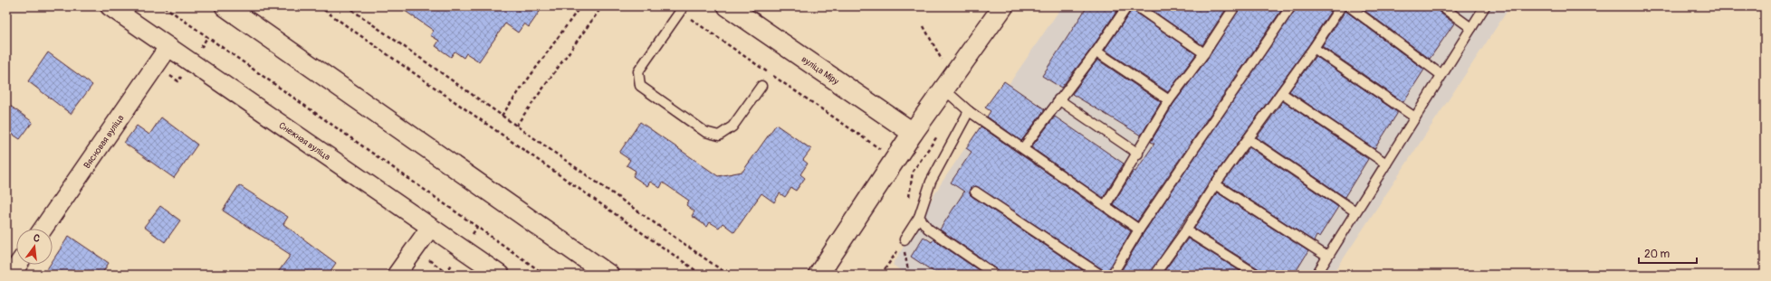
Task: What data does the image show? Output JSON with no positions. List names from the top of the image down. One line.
{"streets":{"main road":["вуліца Міру"],"street":["Вясновая вуліца","Снежная вуліца"]},"crossings":[["Вясновая вуліца","Снежная вуліца"]],"scale_bar":"20 m","north":"top"}
